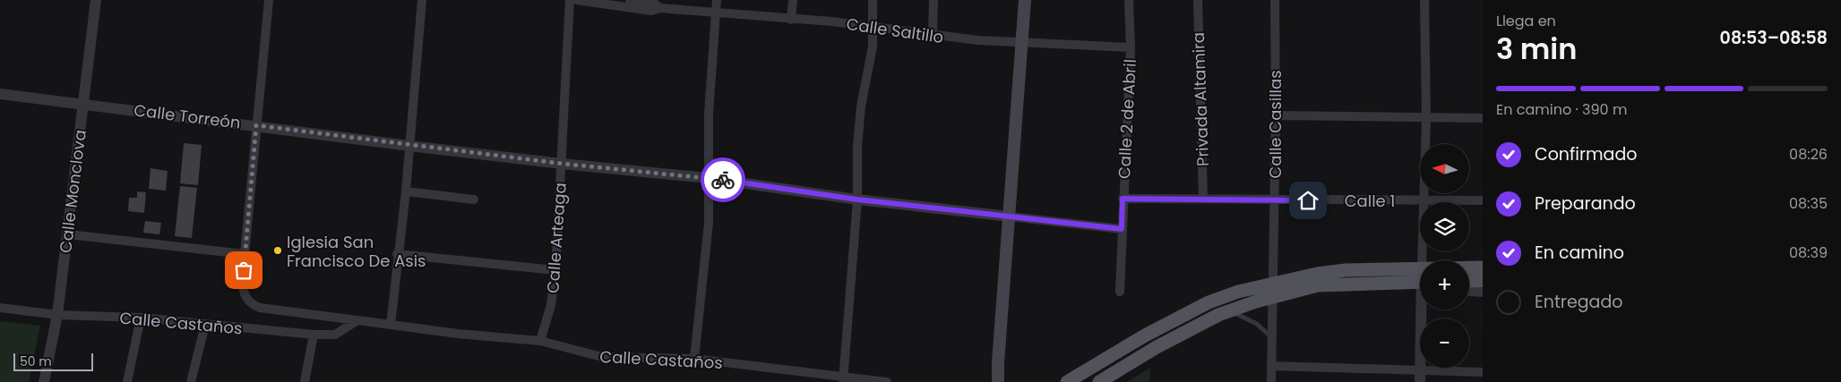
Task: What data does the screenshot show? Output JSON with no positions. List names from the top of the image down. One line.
{"streets":{"street":["Calle Saltillo","Privada Altamira","Calle Torreón","Calle 2 de Abril","Calle Casillas","Calle Monclova","Calle 1","Calle Arteaga","Calle Castaños"]},"crossings":[["Calle Saltillo","Calle 2 de Abril"],["Privada Altamira","Calle 1"],["Calle Torreón","Calle 2 de Abril"],["Calle Torreón","Calle Monclova"],["Calle Torreón","Calle Arteaga"],["Calle 2 de Abril","Calle 1"],["Calle Casillas","Calle 1"],["Calle Monclova","Calle Castaños"],["Calle Arteaga","Calle Castaños"]],"places":["Iglesia San Francisco De Asis"],"scale_bar":"50 m","north":"left","page":{"heading":["3 min","Llega en","08:53–08:58"],"bar":"En camino · 390 m","list":[["Confirmado","08:26"],["Preparando","08:35"],["En camino","08:39"],"Entregado"],"map_buttons":["+","−"],"scale":"50 m"}}
